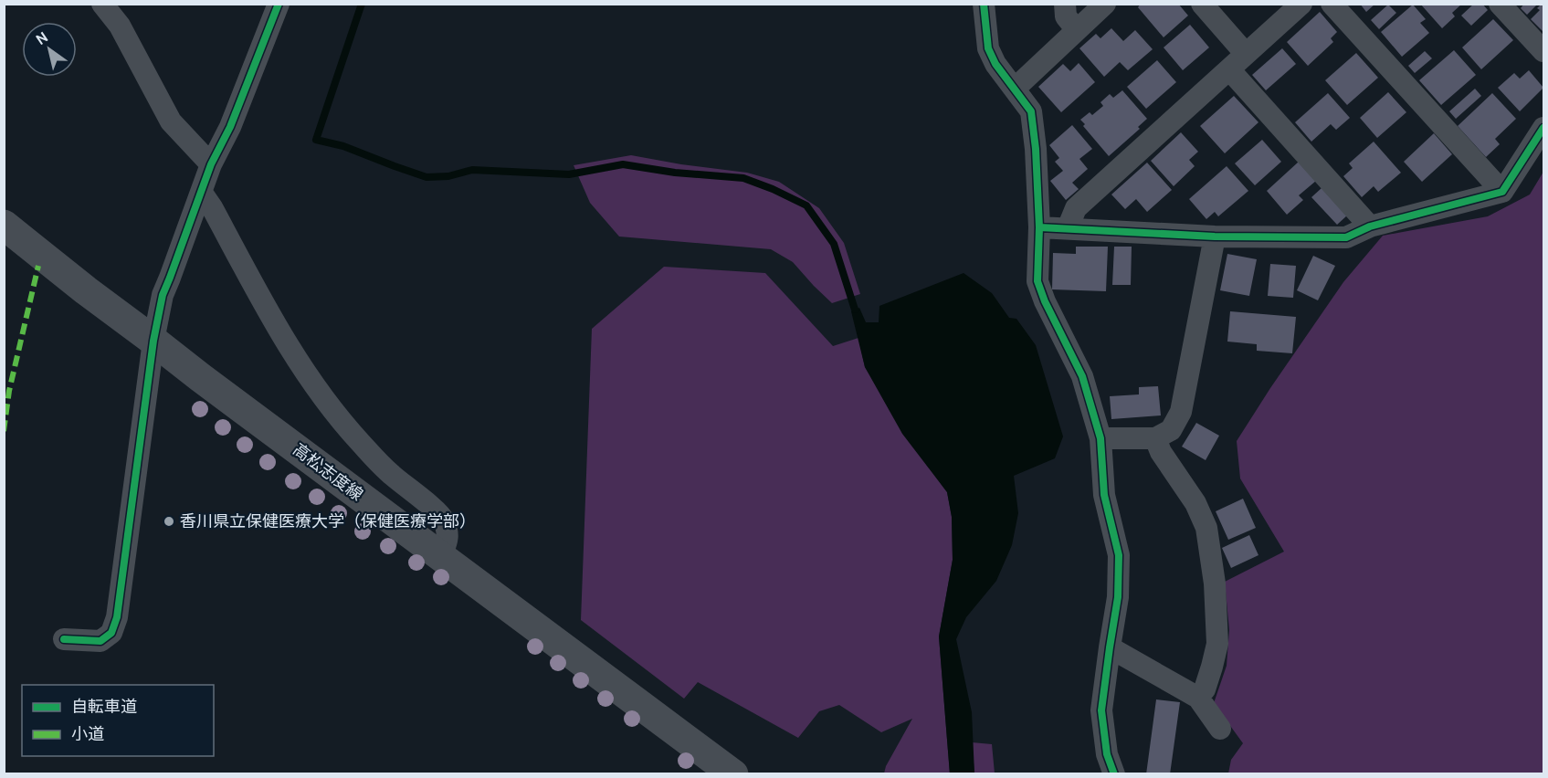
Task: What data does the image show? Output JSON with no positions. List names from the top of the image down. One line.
{"streets":{"main road":["高松志度線"]},"places":["香川県立保健医療大学（保健医療学部）"],"legend":["自転車道","小道"],"north":"top left"}
